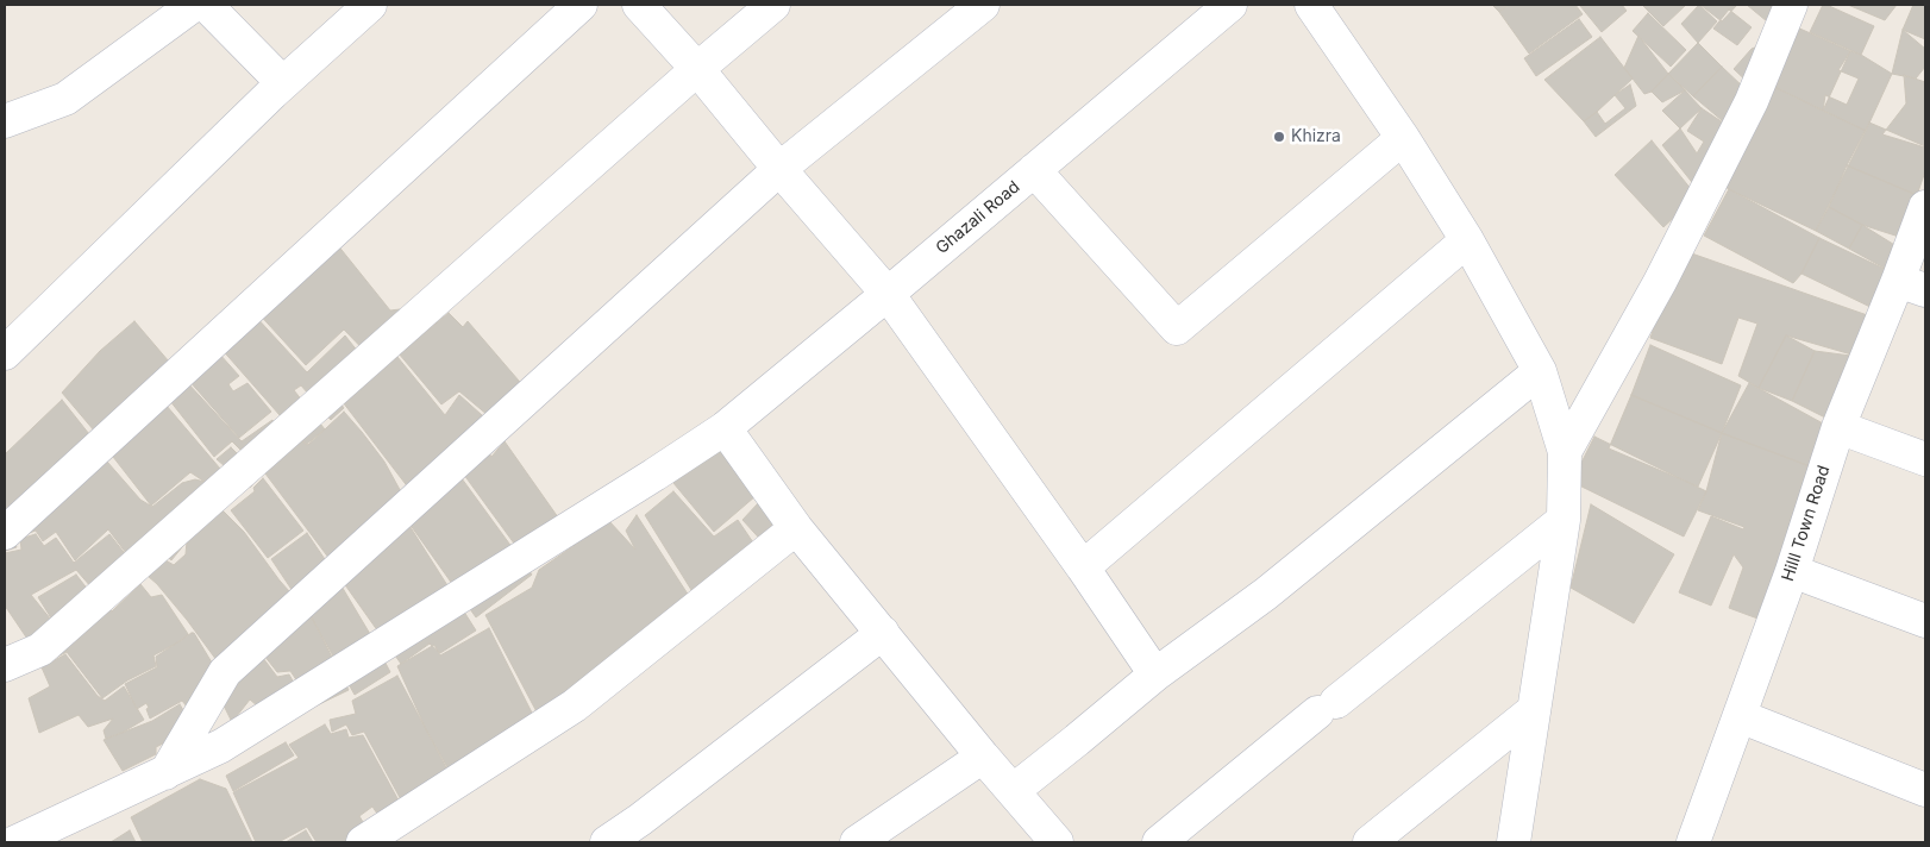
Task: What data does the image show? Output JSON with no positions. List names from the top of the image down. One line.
{"streets":{"street":["Ghazali Road","Hilll Town Road"]},"places":["Khizra"]}
